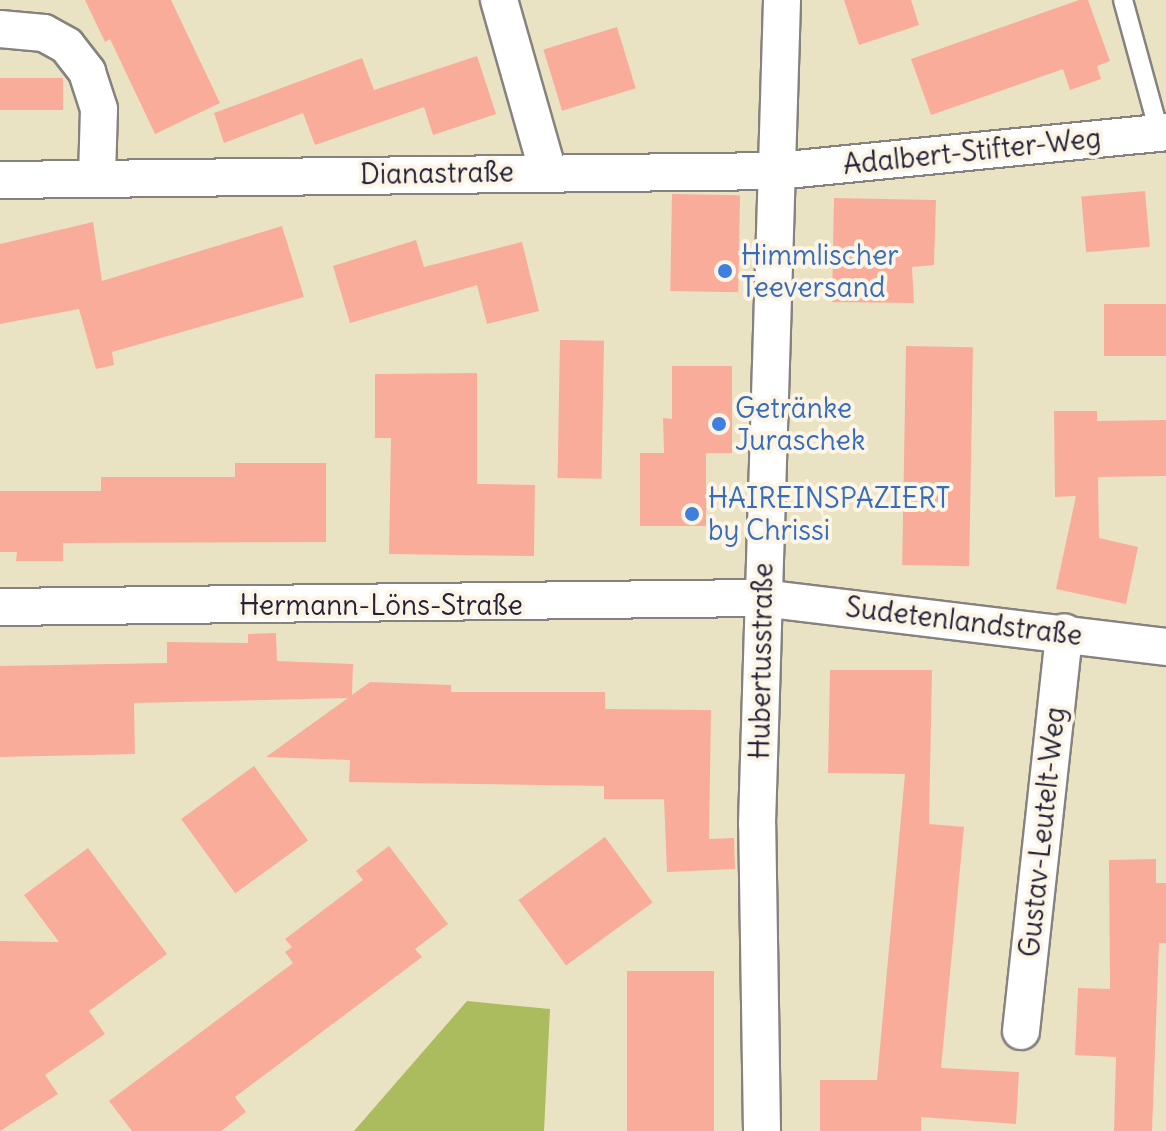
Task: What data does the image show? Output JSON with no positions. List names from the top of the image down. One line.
{"streets":{"street":["Adalbert-Stifter-Weg","Dianastraße","Hermann-Löns-Straße","Sudetenlandstraße","Hubertusstraße","Gustav-Leutelt-Weg"]},"crossings":[["Adalbert-Stifter-Weg","Dianastraße"],["Adalbert-Stifter-Weg","Hubertusstraße"],["Dianastraße","Hubertusstraße"],["Hermann-Löns-Straße","Sudetenlandstraße"],["Hermann-Löns-Straße","Hubertusstraße"],["Sudetenlandstraße","Hubertusstraße"],["Sudetenlandstraße","Gustav-Leutelt-Weg"]],"places":["Himmlischer Teeversand","Getränke Juraschek","HAIREINSPAZIERT by Chrissi"]}
